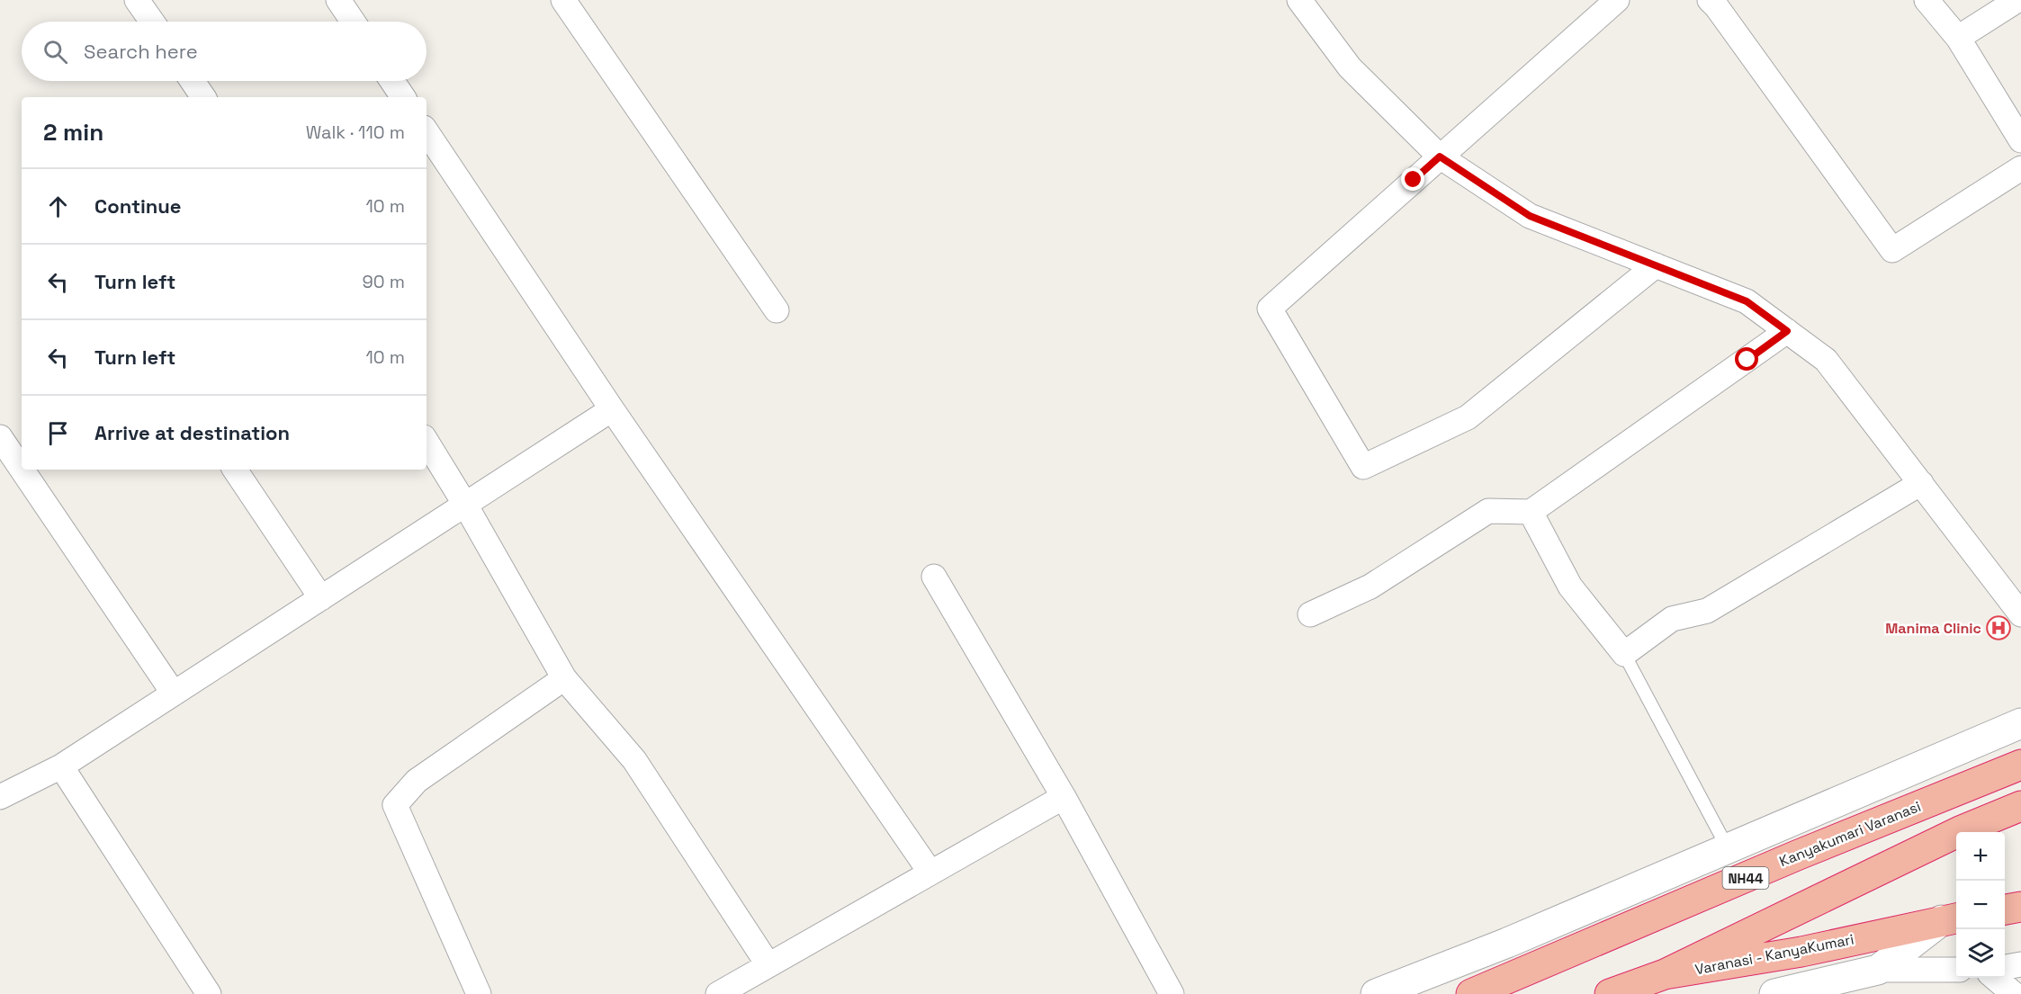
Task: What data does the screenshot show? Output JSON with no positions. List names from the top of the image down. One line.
{"streets":{"highway":["Kanyakumari Varanasi","NH44","Varanasi - KanyaKumari"]},"places":{"hospital":["Manima Clinic"]},"page":{"search":"Search here","heading":["2 min","Walk · 110 m"],"list":[["Continue","10 m"],["Turn left","90 m"],["Turn left","10 m"],"Arrive at destination"],"map_buttons":["+","−"]}}
